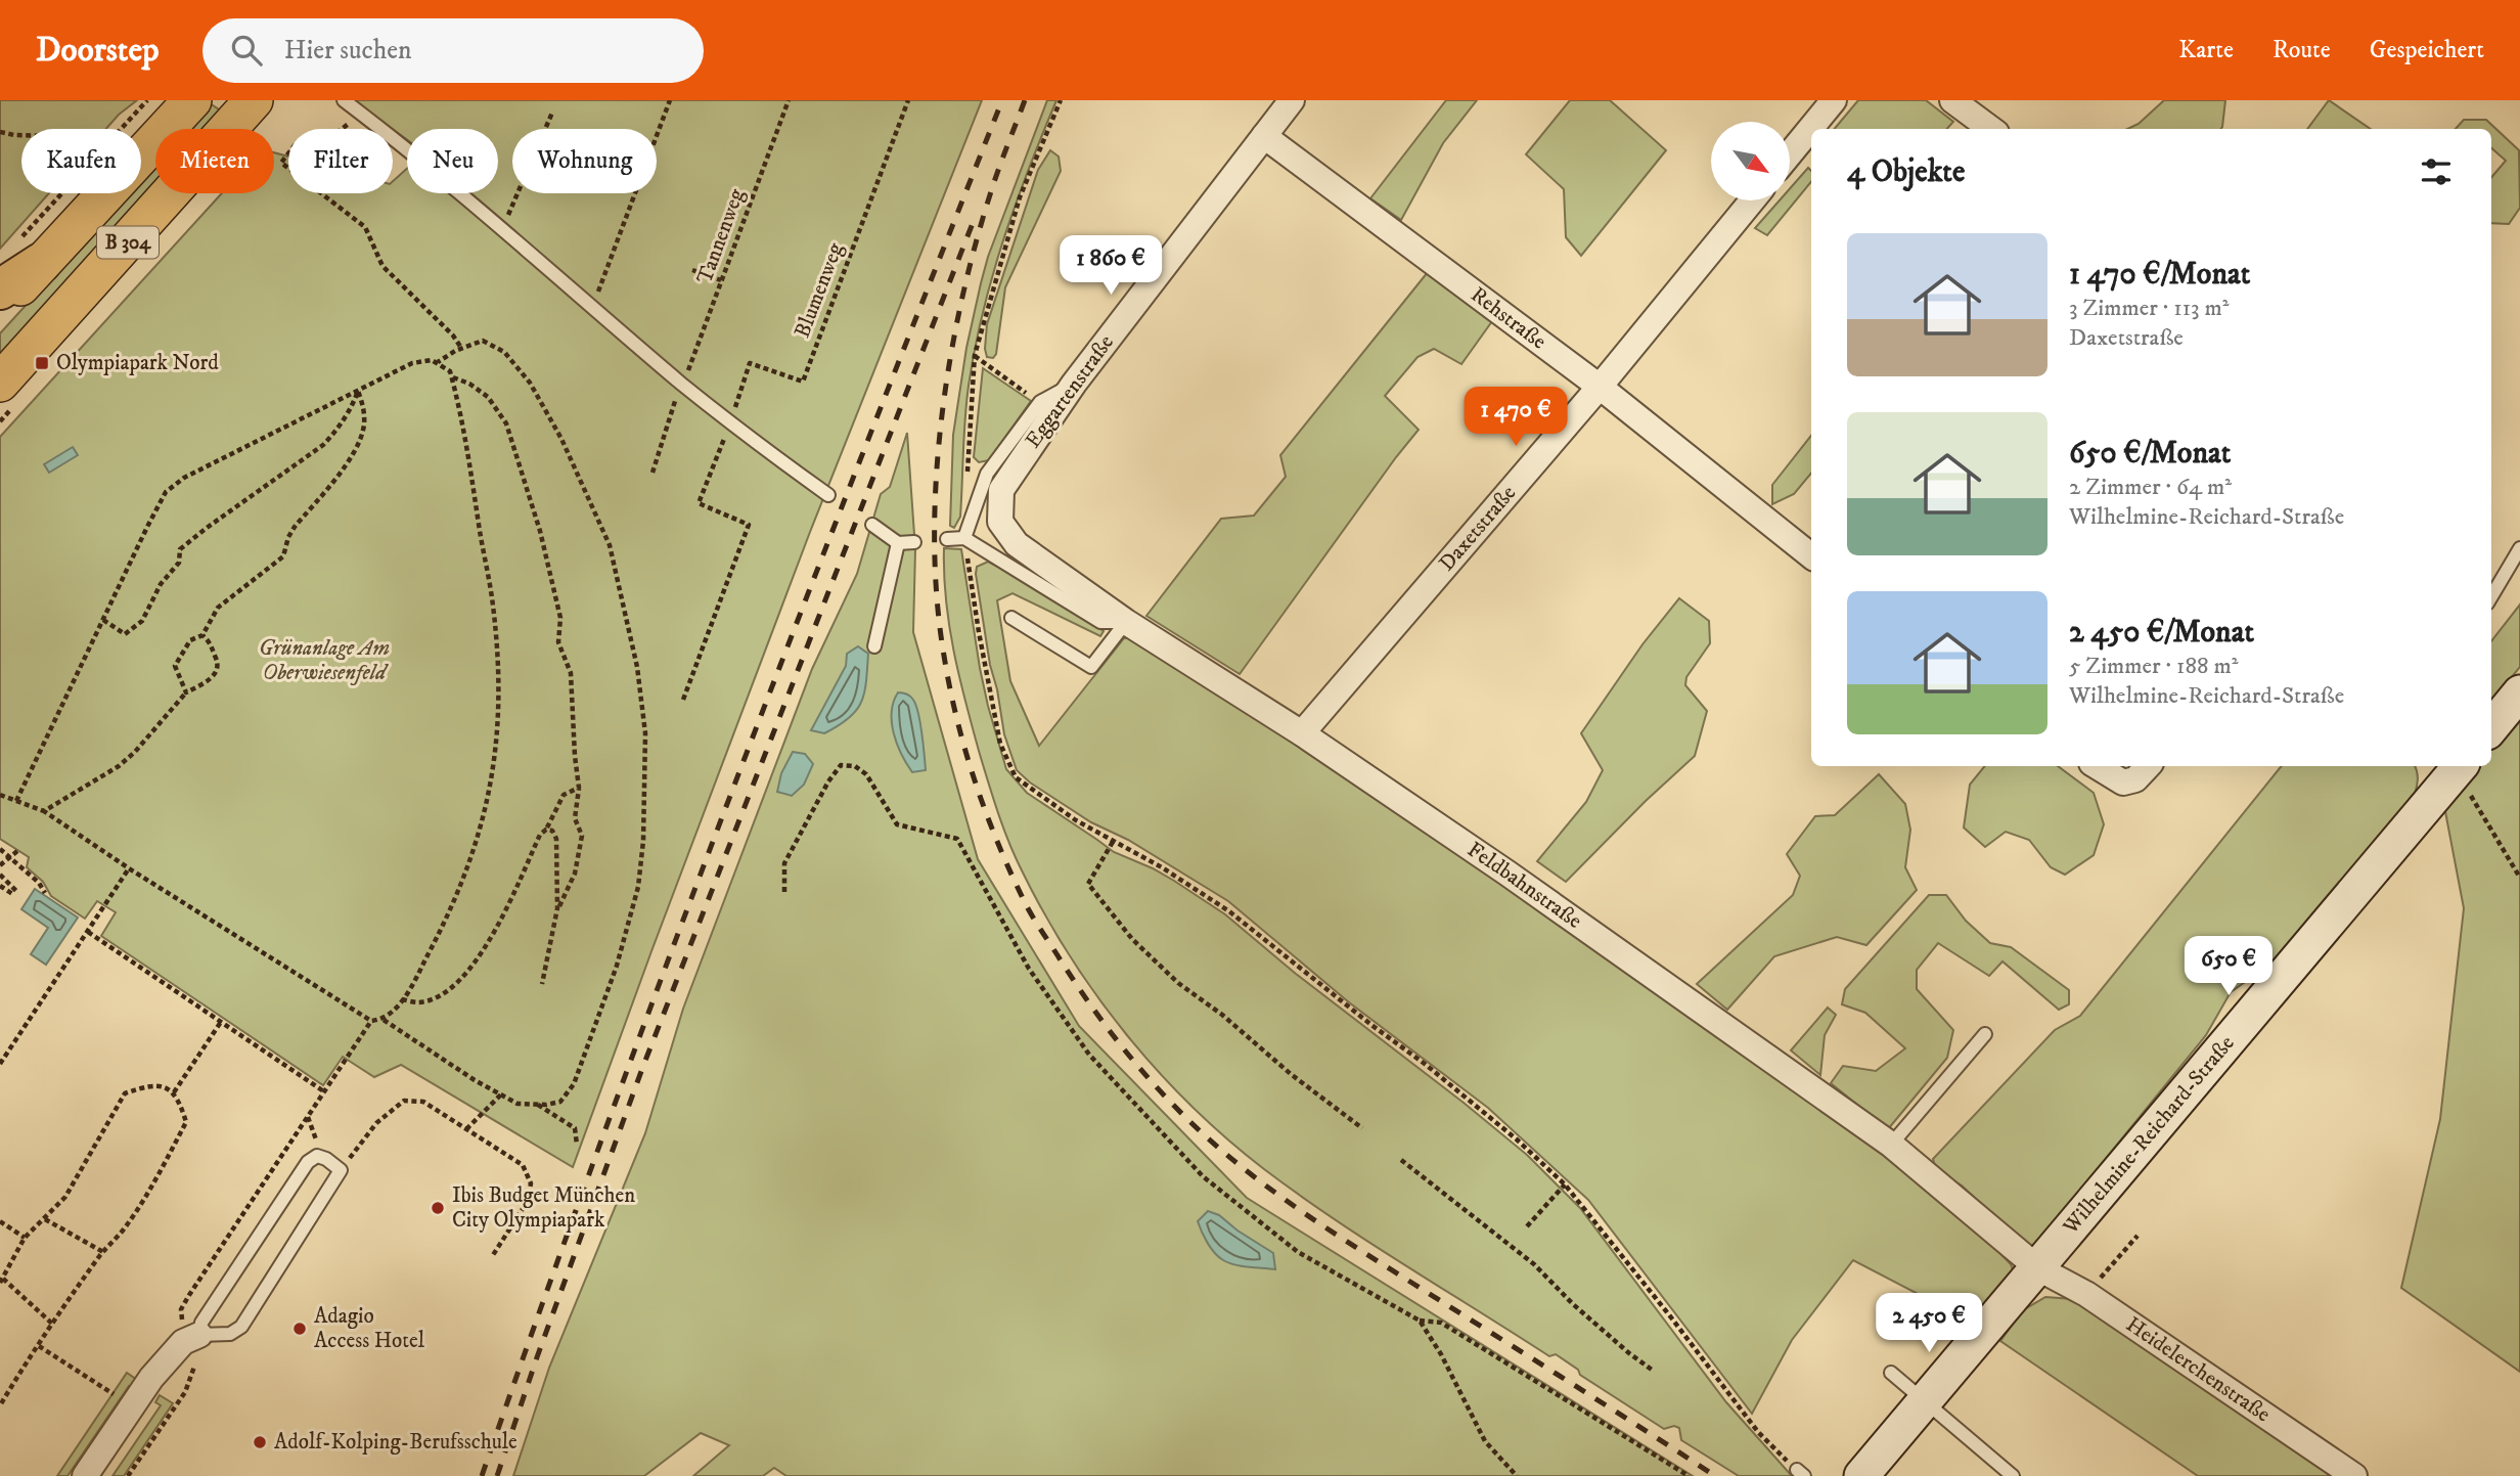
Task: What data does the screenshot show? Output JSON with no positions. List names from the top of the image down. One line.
{"streets":{"main road":["B 304"],"street":["Rehstraße","Eggartenstraße","Daxetstraße","Feldbahnstraße","Wilhelmine-Reichard-Straße","Heidelerchenstraße"],"path":["Tannenweg","Blumenweg"]},"crossings":[["Rehstraße","Eggartenstraße"],["Rehstraße","Daxetstraße"],["Eggartenstraße","Feldbahnstraße"],["Daxetstraße","Feldbahnstraße"],["Feldbahnstraße","Wilhelmine-Reichard-Straße"],["Feldbahnstraße","Heidelerchenstraße"],["Wilhelmine-Reichard-Straße","Heidelerchenstraße"]],"parks":["Grünanlage Am Oberwiesenfeld"],"places":{"transit":["Olympiapark Nord"],"other":["Ibis Budget München City Olympiapark","Adagio Access Hotel","Adolf-Kolping-Berufsschule"]},"north":"bottom right","page":{"header":"Doorstep","search":"Hier suchen","nav":["Karte","Route","Gespeichert"],"chip":["Kaufen","Mieten","Filter","Neu","Wohnung"],"heading":"4 Objekte","list":[{"name":"1 470 €/Monat","note":"3 Zimmer · 113 m² · Daxetstraße"},{"name":"650 €/Monat","note":"2 Zimmer · 64 m² · Wilhelmine-Reichard-Straße"},{"name":"2 450 €/Monat","note":"5 Zimmer · 188 m² · Wilhelmine-Reichard-Straße"}],"price":["1 860 €","1 470 €","650 €","2 450 €"]}}
